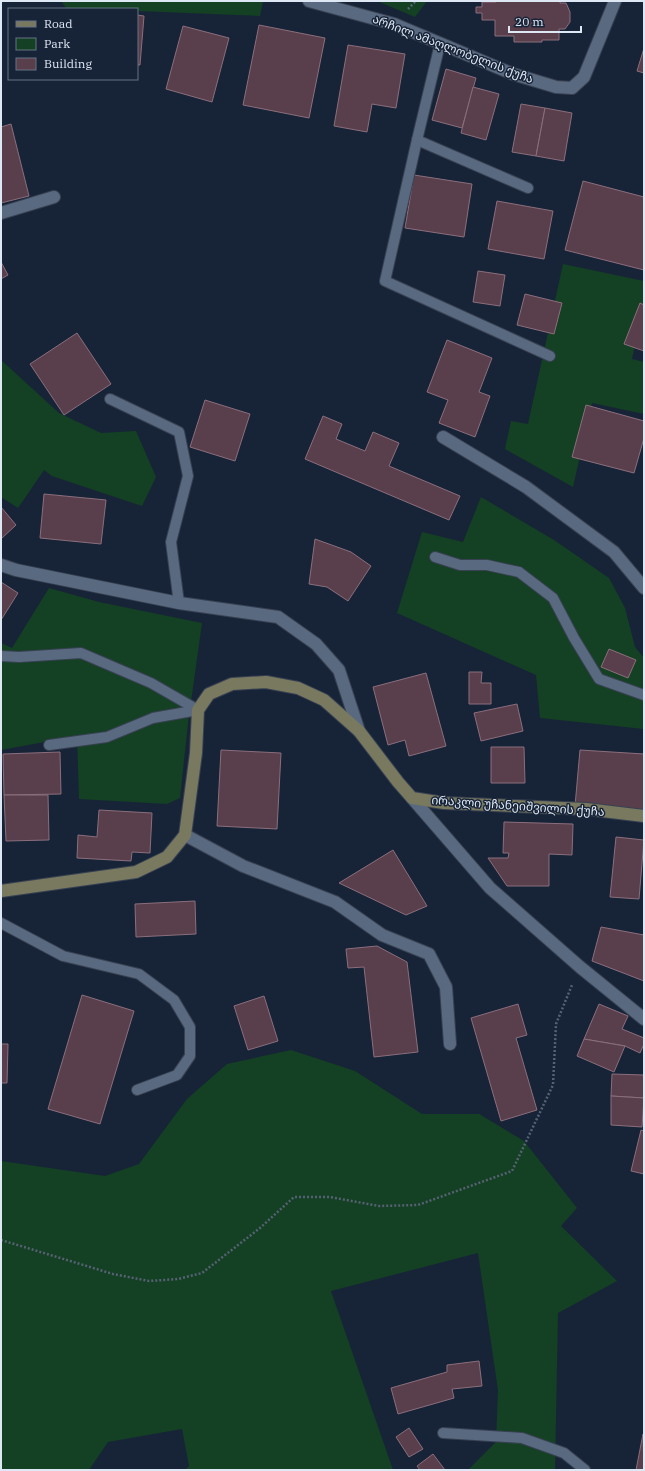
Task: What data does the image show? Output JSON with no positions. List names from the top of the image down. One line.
{"streets":{"street":["არჩილ ამაღლობელის ქუჩა","ირაკლი უჩანეიშვილის ქუჩა"]},"legend":["Road","Park","Building"],"scale_bar":"20 m"}
